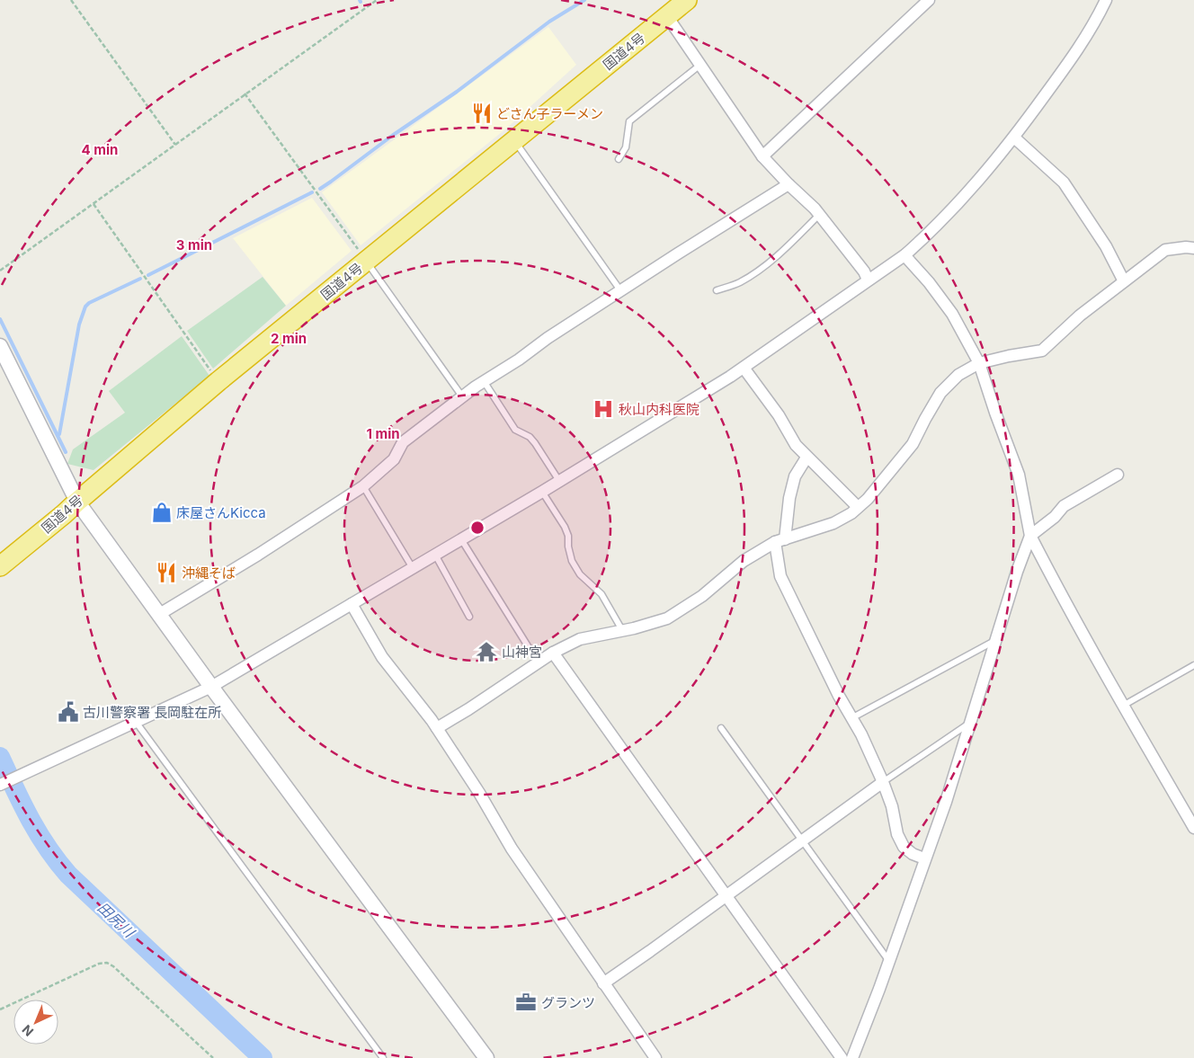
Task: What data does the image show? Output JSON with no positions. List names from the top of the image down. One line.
{"streets":{"highway":["国道4号"]},"water":["田尻川"],"places":{"restaurant":["どさん子ラーメン","沖縄そば"],"hospital":["秋山内科医院"],"shop":["床屋さんKicca"],"temple":["山神宮"],"public building":["古川警察署 長岡駐在所"],"office":["グランツ"]},"north":"bottom left","rings":["4 min","3 min","2 min","1 min"]}
